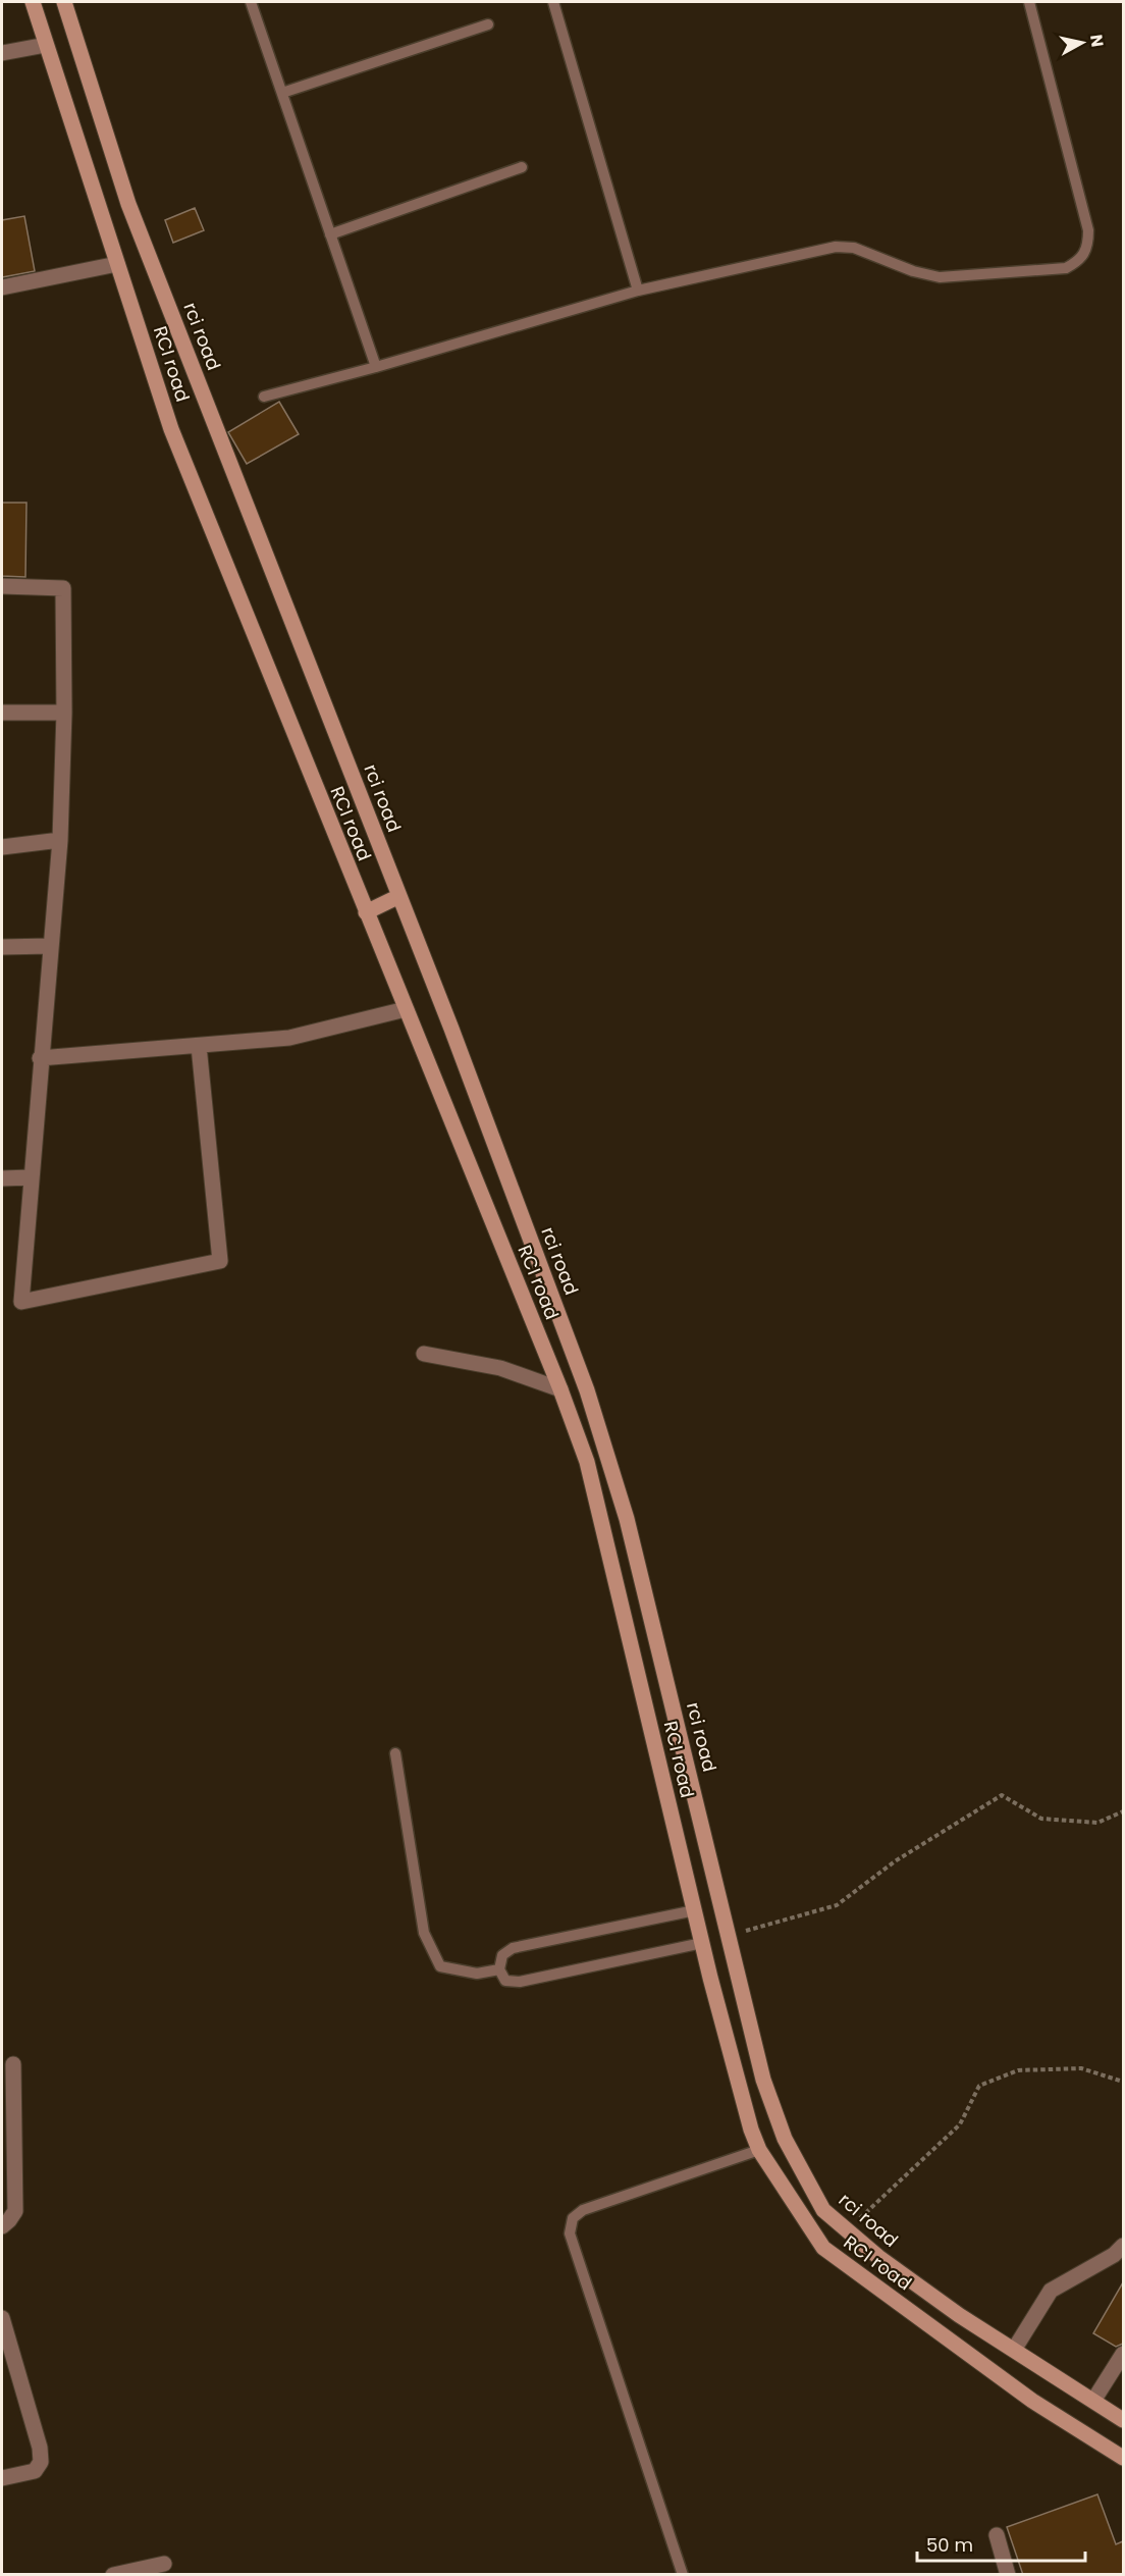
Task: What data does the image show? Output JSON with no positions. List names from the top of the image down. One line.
{"streets":{"main road":["rci road","RCI road"]},"scale_bar":"50 m","north":"right"}
